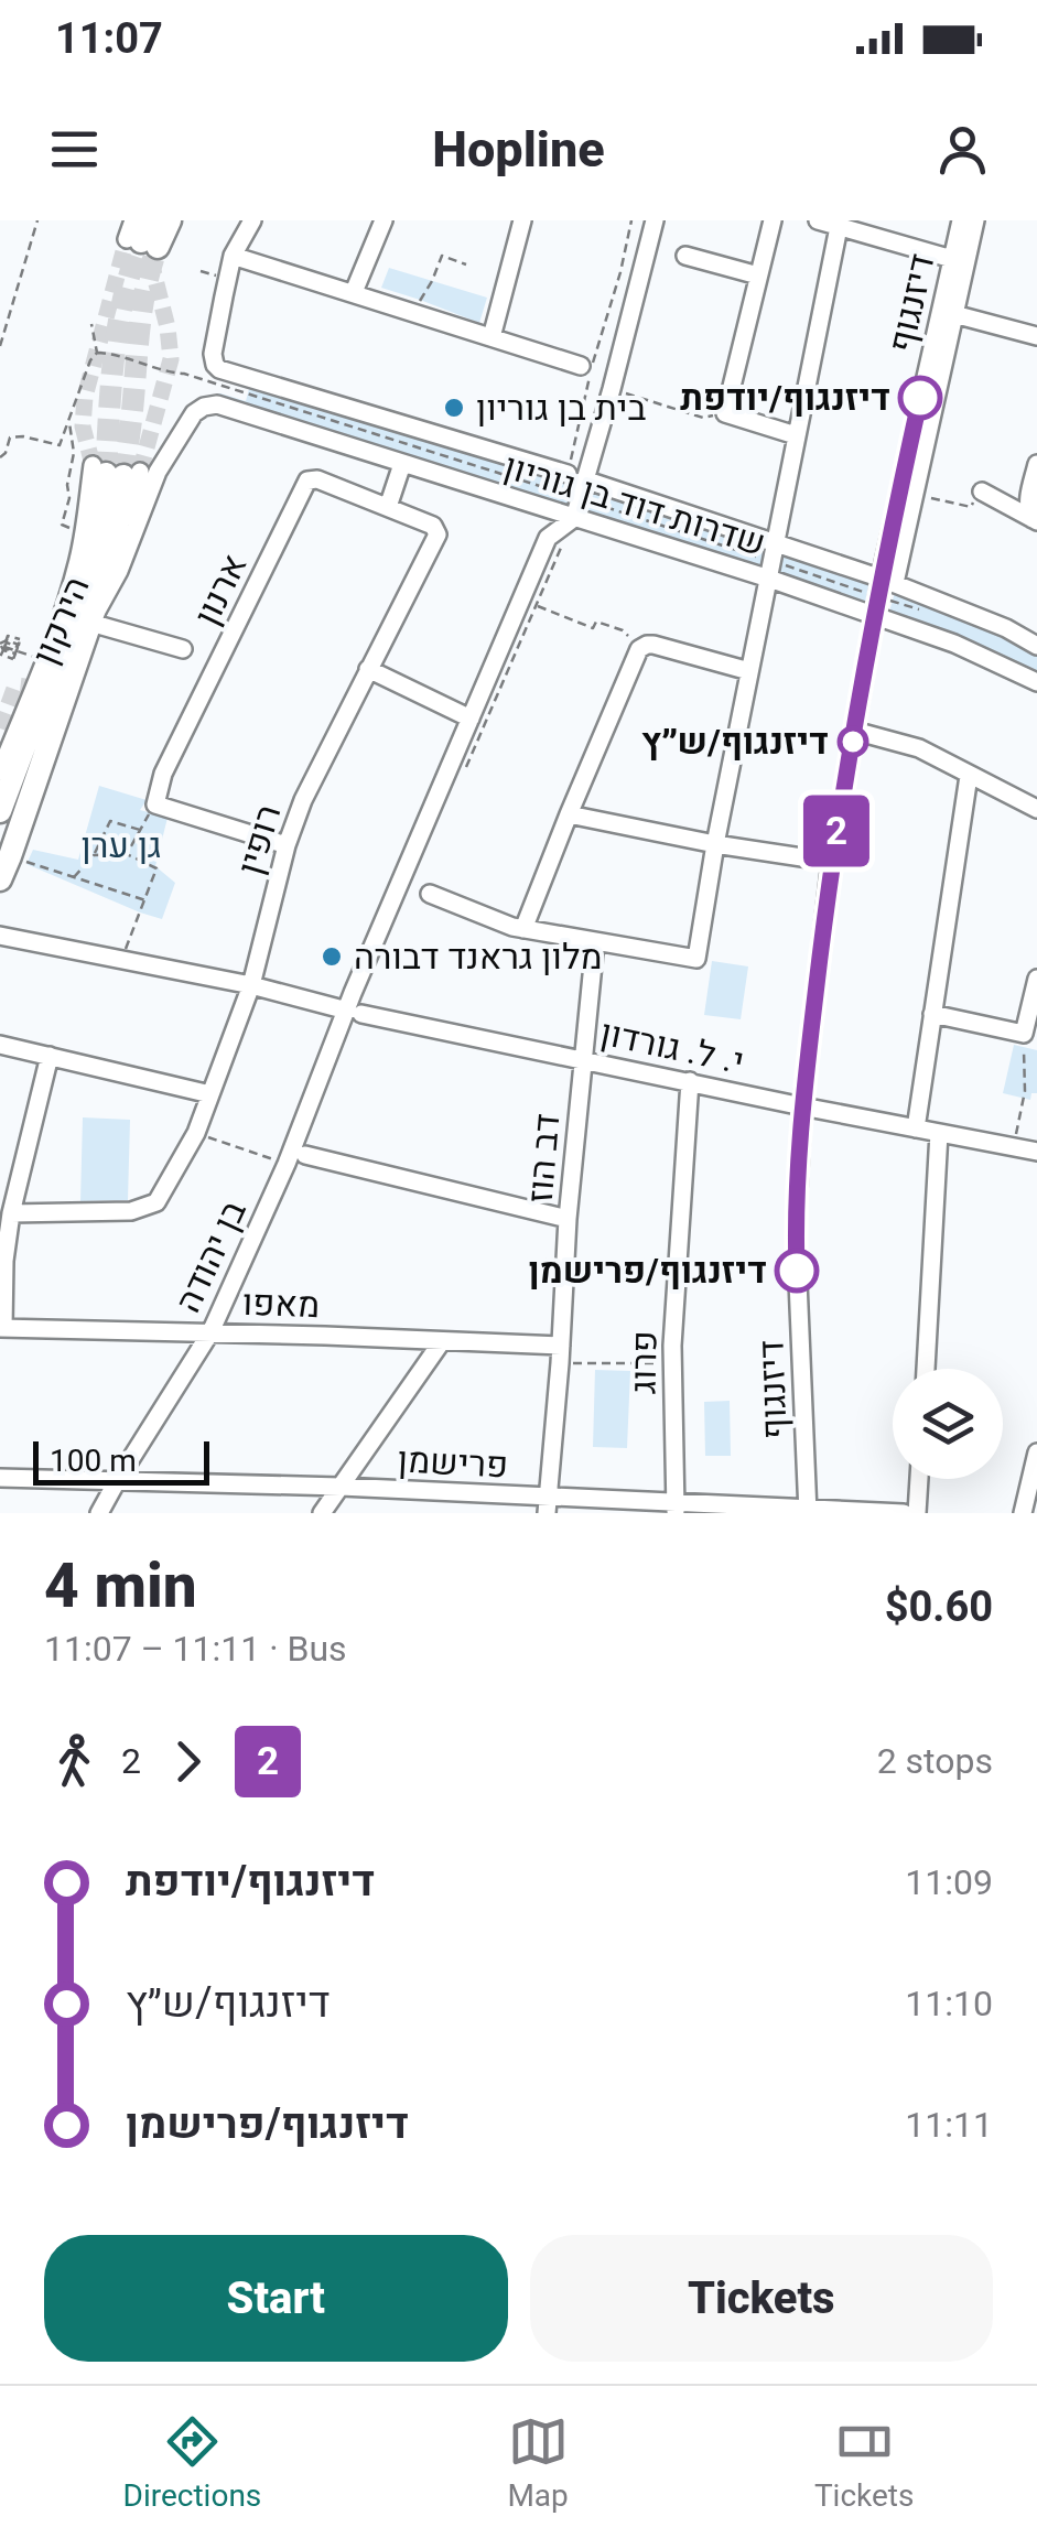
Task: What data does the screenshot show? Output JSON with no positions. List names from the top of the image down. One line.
{"streets":{"main road":["הירקון"],"street":["דיזנגוף","שדרות דוד בן גוריון","ארנון","רופין","י. ל. גורדון","דב הוז","בן יהודה","מאפו","פרוג","פרישמן"]},"crossings":[["דיזנגוף","שדרות דוד בן גוריון"],["דיזנגוף","י. ל. גורדון"],["דיזנגוף","פרישמן"],["שדרות דוד בן גוריון","הירקון"],["שדרות דוד בן גוריון","בן יהודה"],["ארנון","רופין"],["רופין","י. ל. גורדון"],["י. ל. גורדון","דב הוז"],["י. ל. גורדון","בן יהודה"],["י. ל. גורדון","פרוג"],["דב הוז","מאפו"],["דב הוז","פרישמן"],["בן יהודה","מאפו"],["בן יהודה","פרישמן"],["פרוג","פרישמן"]],"parks":["גן ערן"],"places":["דיזנגוף/יודפת","בית בן גוריון","דיזנגוף/ש״ץ","מלון גראנד דבורה","דיזנגוף/פרישמן"],"lines":["bus line 2"],"scale_bar":"100 m","page":{"status":"11:07","header":"Hopline","on_map":"2","scale":"100 m","heading":["4 min","11:07 – 11:11 · Bus","$0.60"],"legs":["2","2","2 stops"],"list":[{"name":"דיזנגוף/יודפת","value":"11:09"},{"name":"דיזנגוף/ש״ץ","value":"11:10"},{"name":"דיזנגוף/פרישמן","value":"11:11"}],"buttons":["Start","Tickets"],"tabs":["Directions","Map","Tickets"]}}
